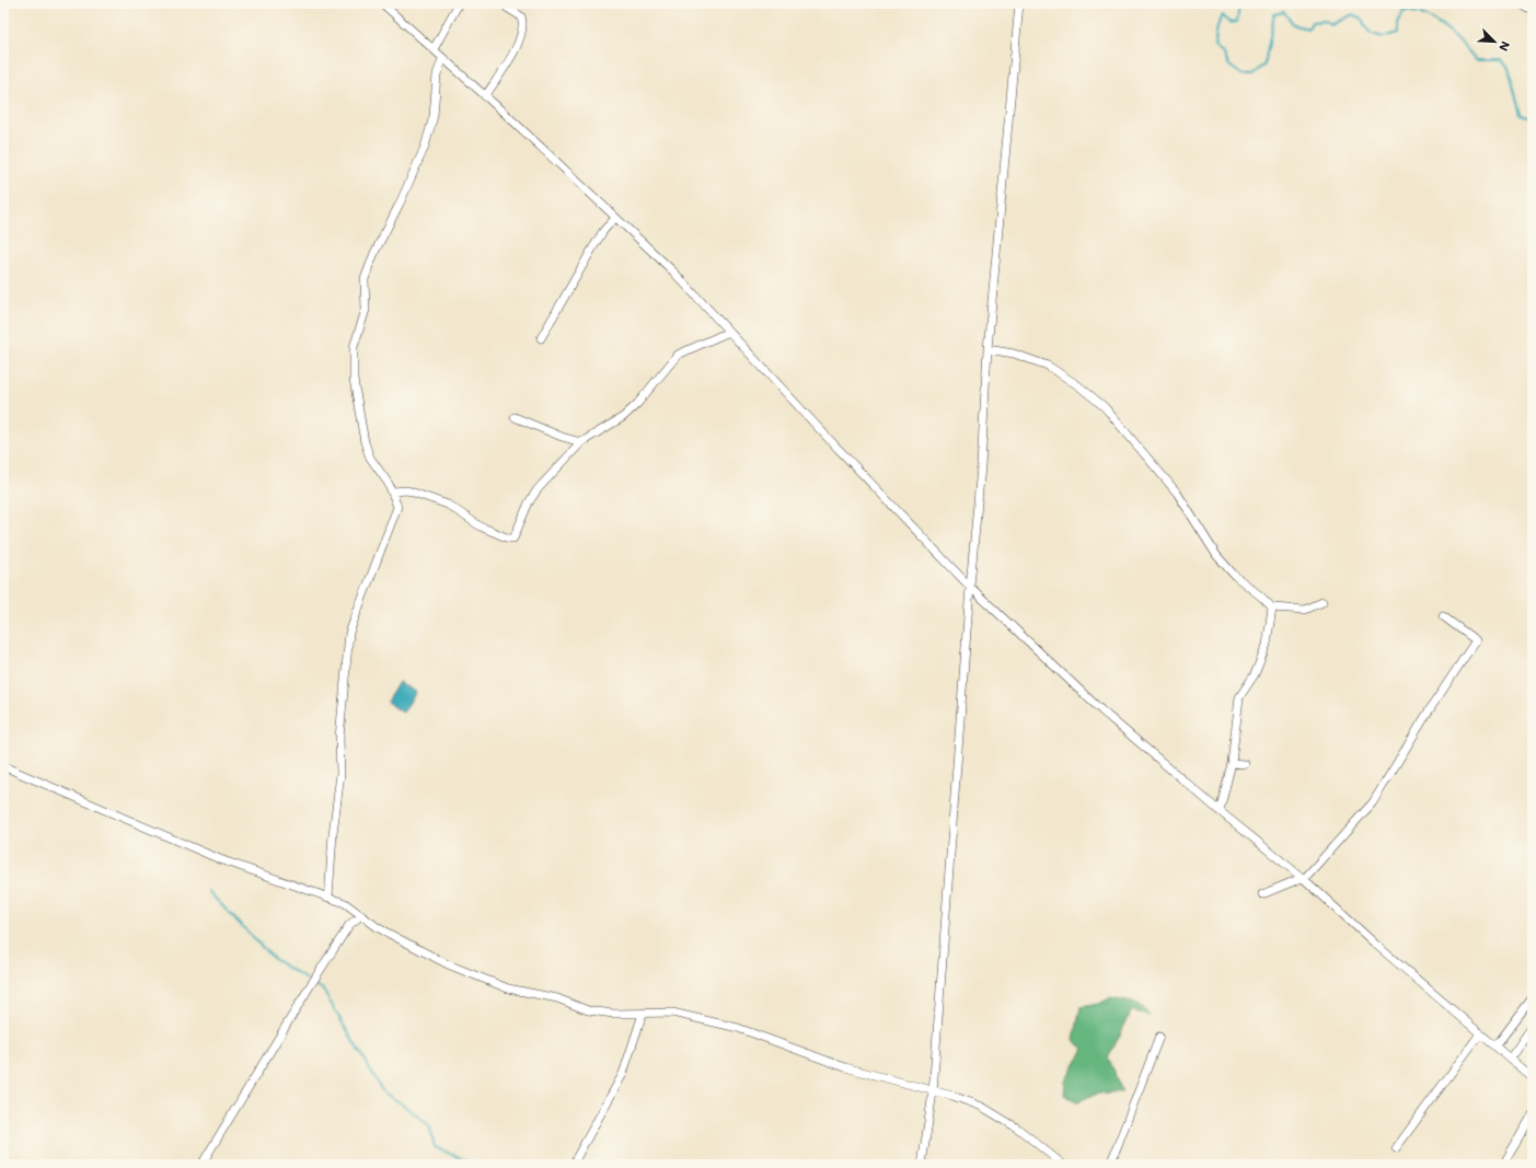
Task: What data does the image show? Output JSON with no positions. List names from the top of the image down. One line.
{"north":"bottom right"}
